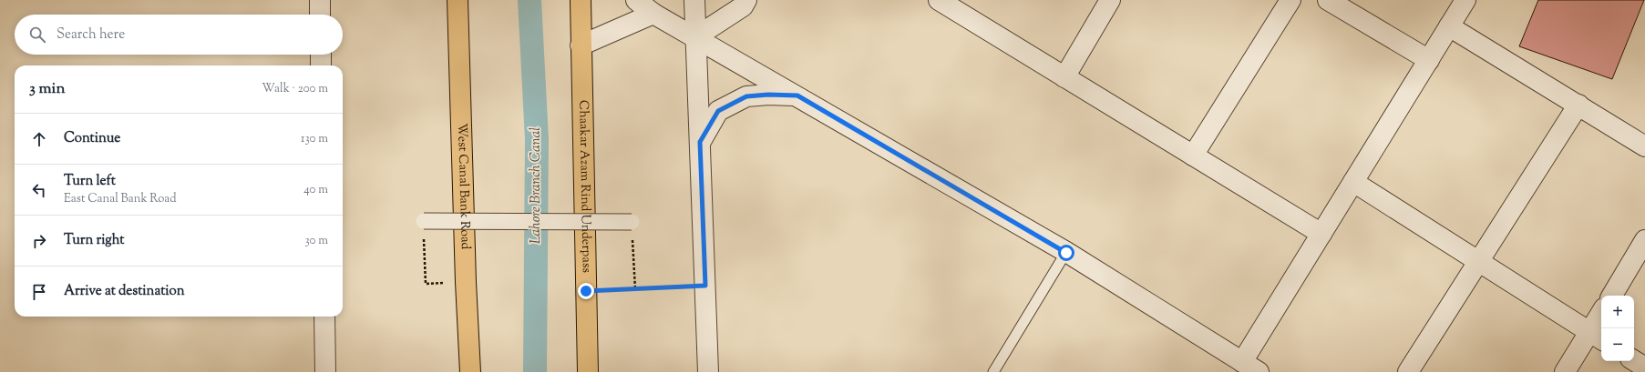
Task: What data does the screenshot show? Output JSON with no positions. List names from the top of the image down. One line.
{"streets":{"highway":["West Canal Bank Road","Chaakar Azam Rind Underpass"]},"water":["Lahore Branch Canal"],"page":{"search":"Search here","heading":["3 min","Walk · 200 m"],"list":[["Continue","130 m"],["Turn left","East Canal Bank Road","40 m"],["Turn right","30 m"],"Arrive at destination"],"map_buttons":["+","−"]}}
